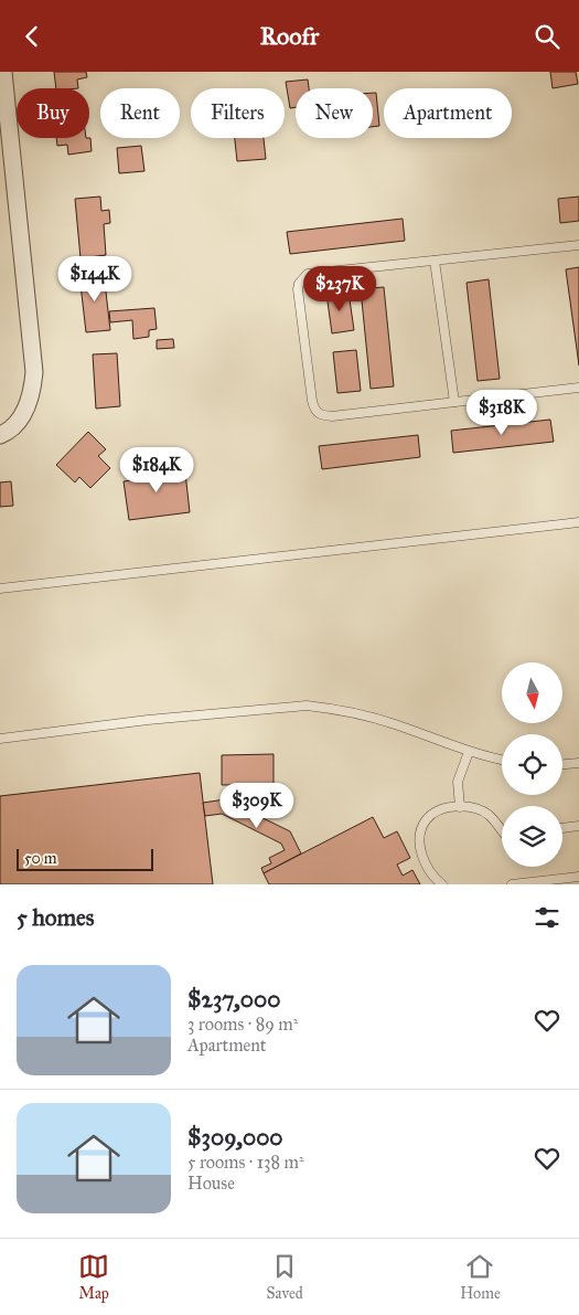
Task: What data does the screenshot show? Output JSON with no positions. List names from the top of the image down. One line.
{"scale_bar":"50 m","north":"bottom","page":{"header":"Roofr","chip":["Buy","Rent","Filters","New","Apartment"],"price":["$144K","$237K","$318K","$184K","$309K"],"scale":"50 m","heading":"5 homes","list":[{"name":"$237,000","note":"3 rooms · 89 m² · Apartment"},{"name":"$309,000","note":"5 rooms · 138 m² · House"}],"tabs":["Map","Saved","Home"]}}
